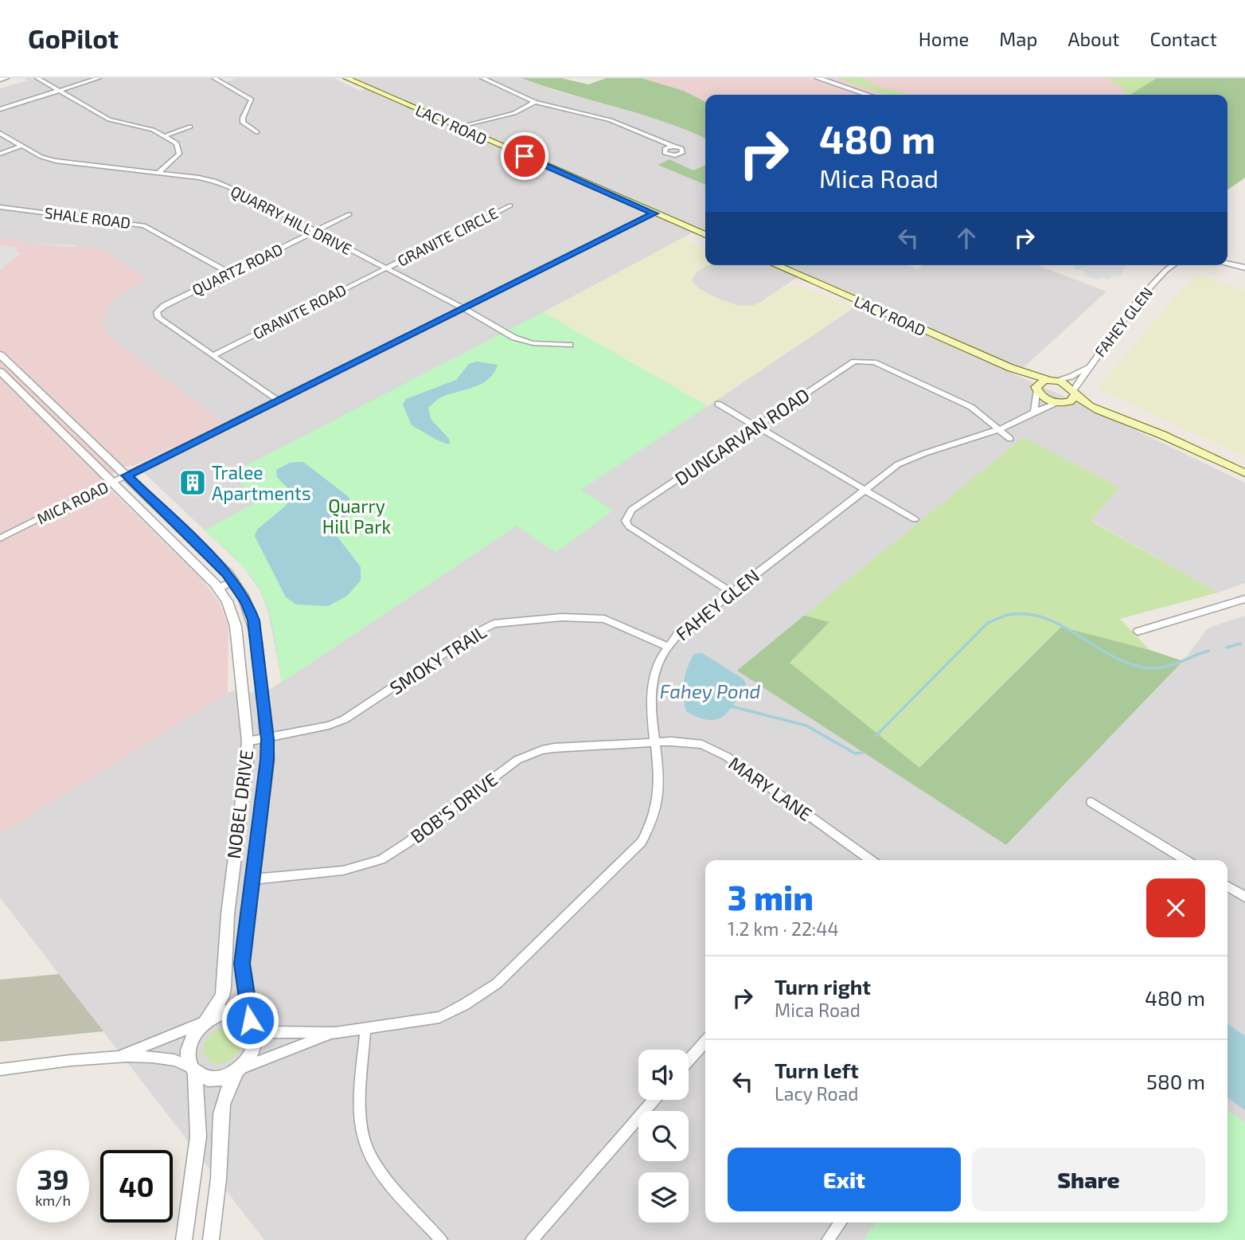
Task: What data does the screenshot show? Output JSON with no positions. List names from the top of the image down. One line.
{"streets":{"main road":["LACY ROAD"],"street":["SHALE ROAD","QUARRY HILL DRIVE","GRANITE CIRCLE","QUARTZ ROAD","GRANITE ROAD","FAHEY GLEN","DUNGARVAN ROAD","MICA ROAD","SMOKY TRAIL","MARY LANE","NOBEL DRIVE","BOB'S DRIVE"]},"crossings":[["LACY ROAD","FAHEY GLEN"],["LACY ROAD","MICA ROAD"],["SHALE ROAD","QUARTZ ROAD"],["QUARRY HILL DRIVE","GRANITE CIRCLE"],["QUARRY HILL DRIVE","QUARTZ ROAD"],["QUARRY HILL DRIVE","GRANITE ROAD"],["QUARRY HILL DRIVE","MICA ROAD"],["GRANITE CIRCLE","GRANITE ROAD"],["QUARTZ ROAD","GRANITE ROAD"],["FAHEY GLEN","DUNGARVAN ROAD"],["FAHEY GLEN","SMOKY TRAIL"],["FAHEY GLEN","MARY LANE"],["FAHEY GLEN","NOBEL DRIVE"],["FAHEY GLEN","BOB'S DRIVE"],["MICA ROAD","NOBEL DRIVE"],["SMOKY TRAIL","NOBEL DRIVE"],["MARY LANE","BOB'S DRIVE"],["NOBEL DRIVE","BOB'S DRIVE"]],"water":["Fahey Pond"],"parks":["Quarry Hill Park"],"places":{"building":["Tralee Apartments"]},"page":{"header":"GoPilot","nav":["Home","Map","About","Contact"],"turn":["480 m","Mica Road"],"heading":["3 min","1.2 km · 22:44"],"list":[{"name":"Turn right","note":"Mica Road","value":"480 m"},{"name":"Turn left","note":"Lacy Road","value":"580 m"}],"buttons":["Exit","Share"],"speed":"39 km/h","limit":"40"}}
